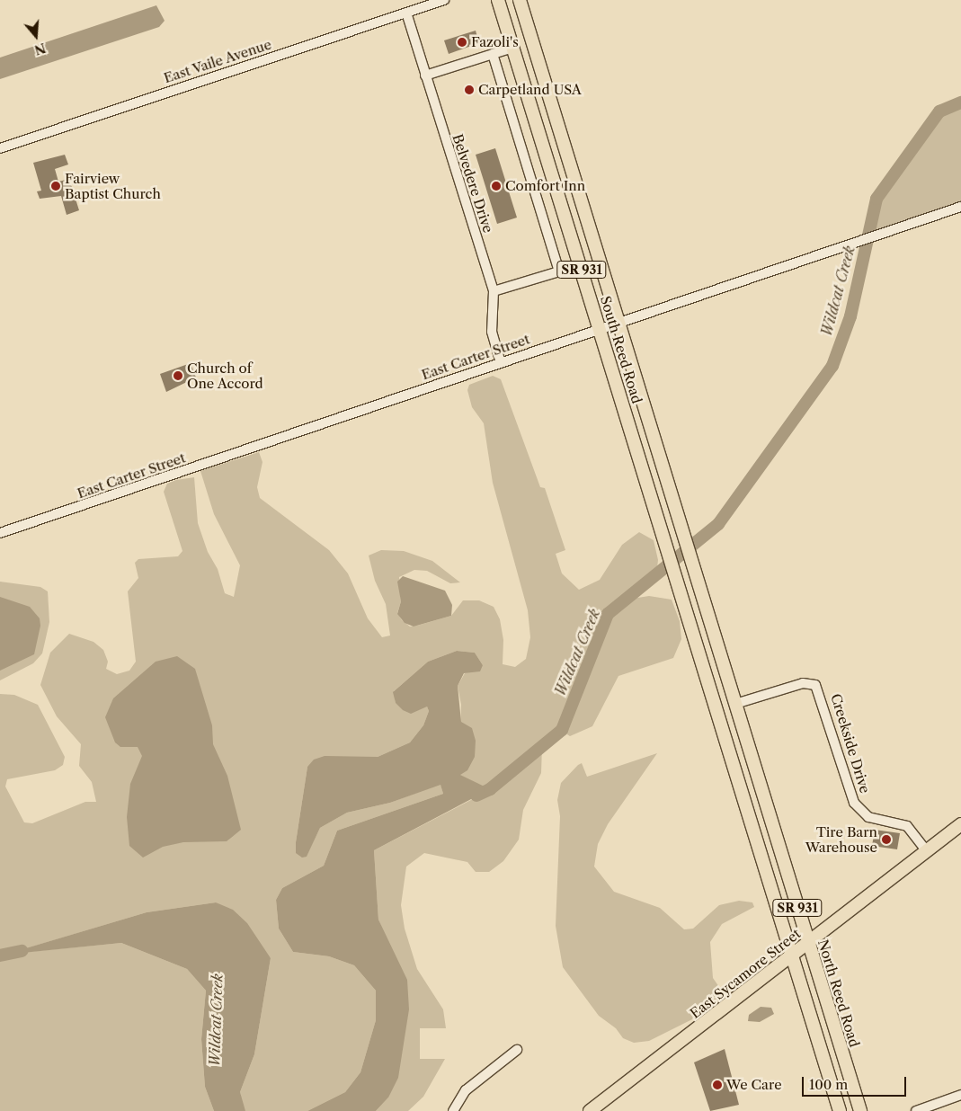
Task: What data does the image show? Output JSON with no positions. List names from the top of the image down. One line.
{"streets":{"main road":["SR 931","South Reed Road","East Sycamore Street","North Reed Road"],"street":["East Vaile Avenue","Belvedere Drive","East Carter Street","Creekside Drive"]},"crossings":[["East Vaile Avenue","Belvedere Drive"],["Belvedere Drive","East Carter Street"],["SR 931","South Reed Road"],["SR 931","East Sycamore Street"],["South Reed Road","East Carter Street"],["South Reed Road","Creekside Drive"],["South Reed Road","East Sycamore Street"],["South Reed Road","North Reed Road"],["Creekside Drive","East Sycamore Street"],["Creekside Drive","North Reed Road"],["East Sycamore Street","North Reed Road"]],"water":["Wildcat Creek"],"places":["Fazoli's","Carpetland USA","Fairview Baptist Church","Comfort Inn","Church of One Accord","Tire Barn Warehouse","We Care"],"scale_bar":"100 m","north":"bottom"}
